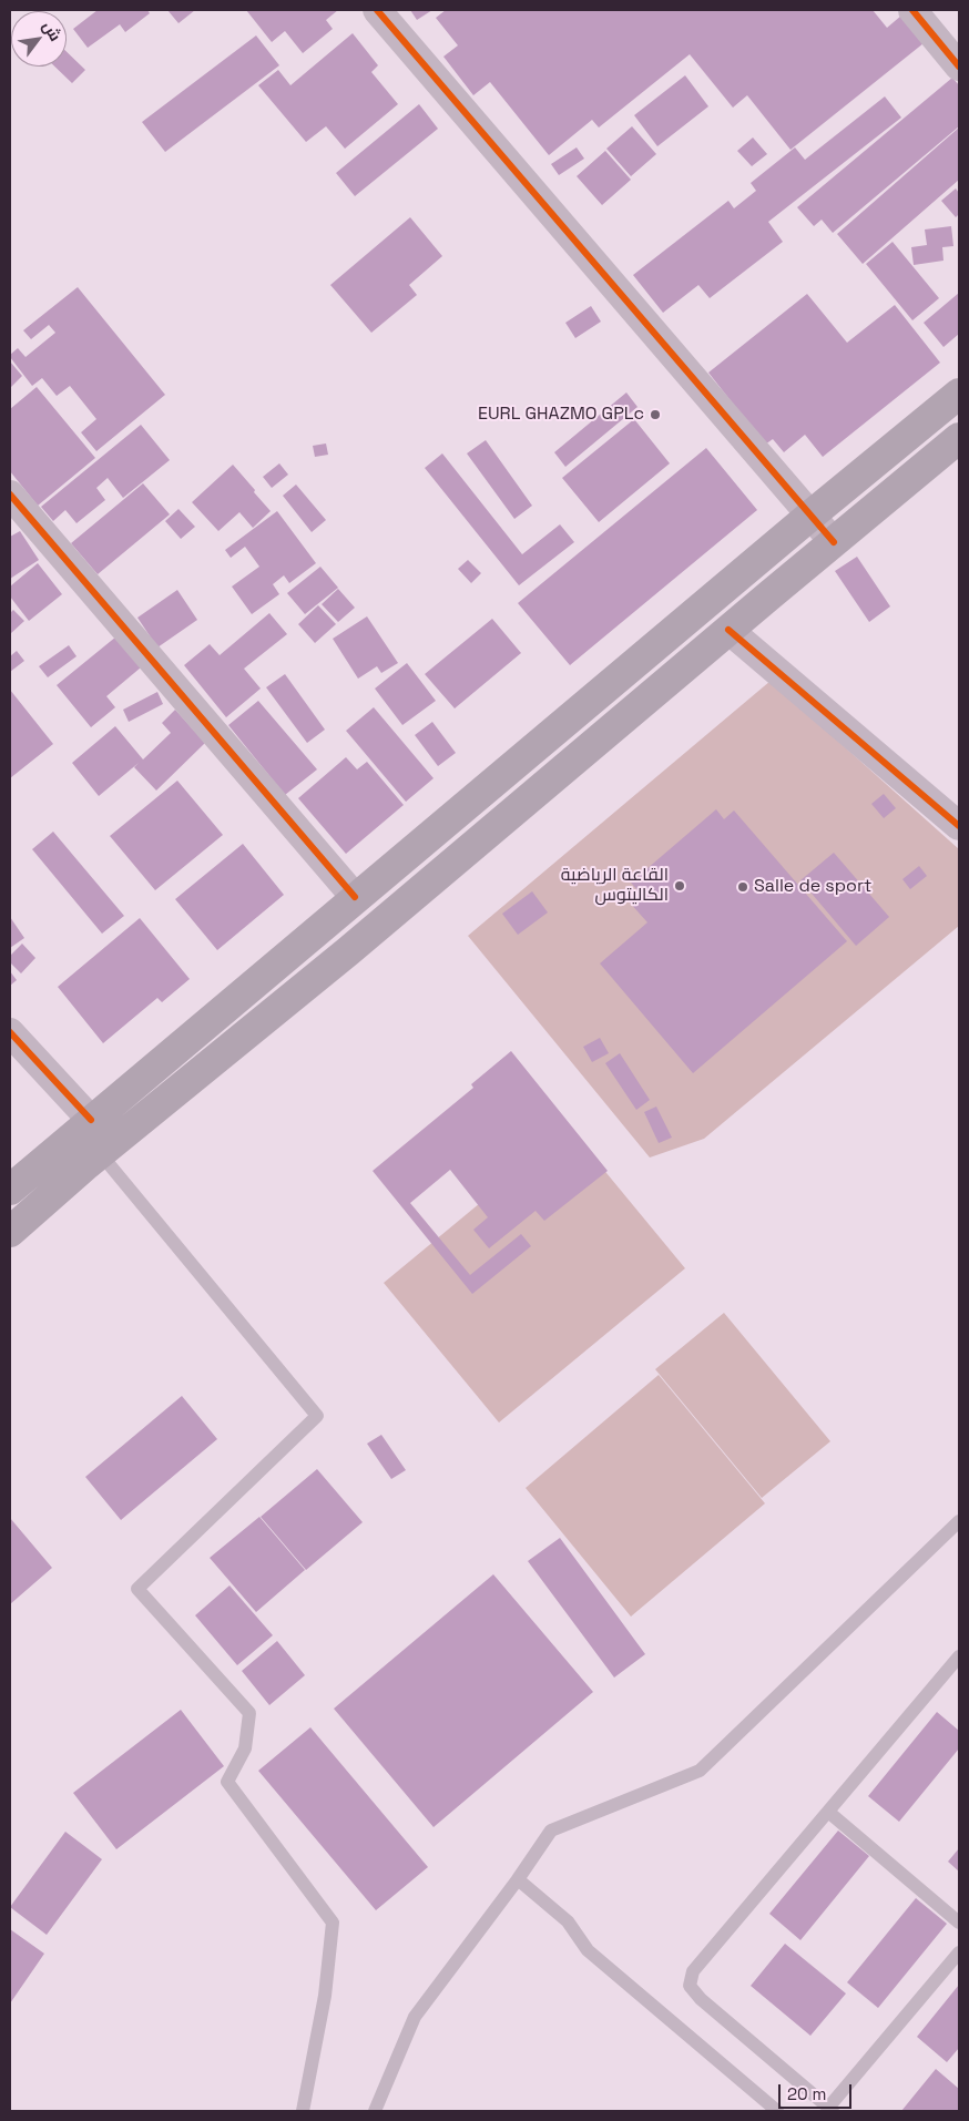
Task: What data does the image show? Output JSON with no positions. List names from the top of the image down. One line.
{"places":["EURL GHAZMO GPLc","القاعة الرياضية الكاليتوس","Salle de sport"],"scale_bar":"20 m","north":"top right"}
